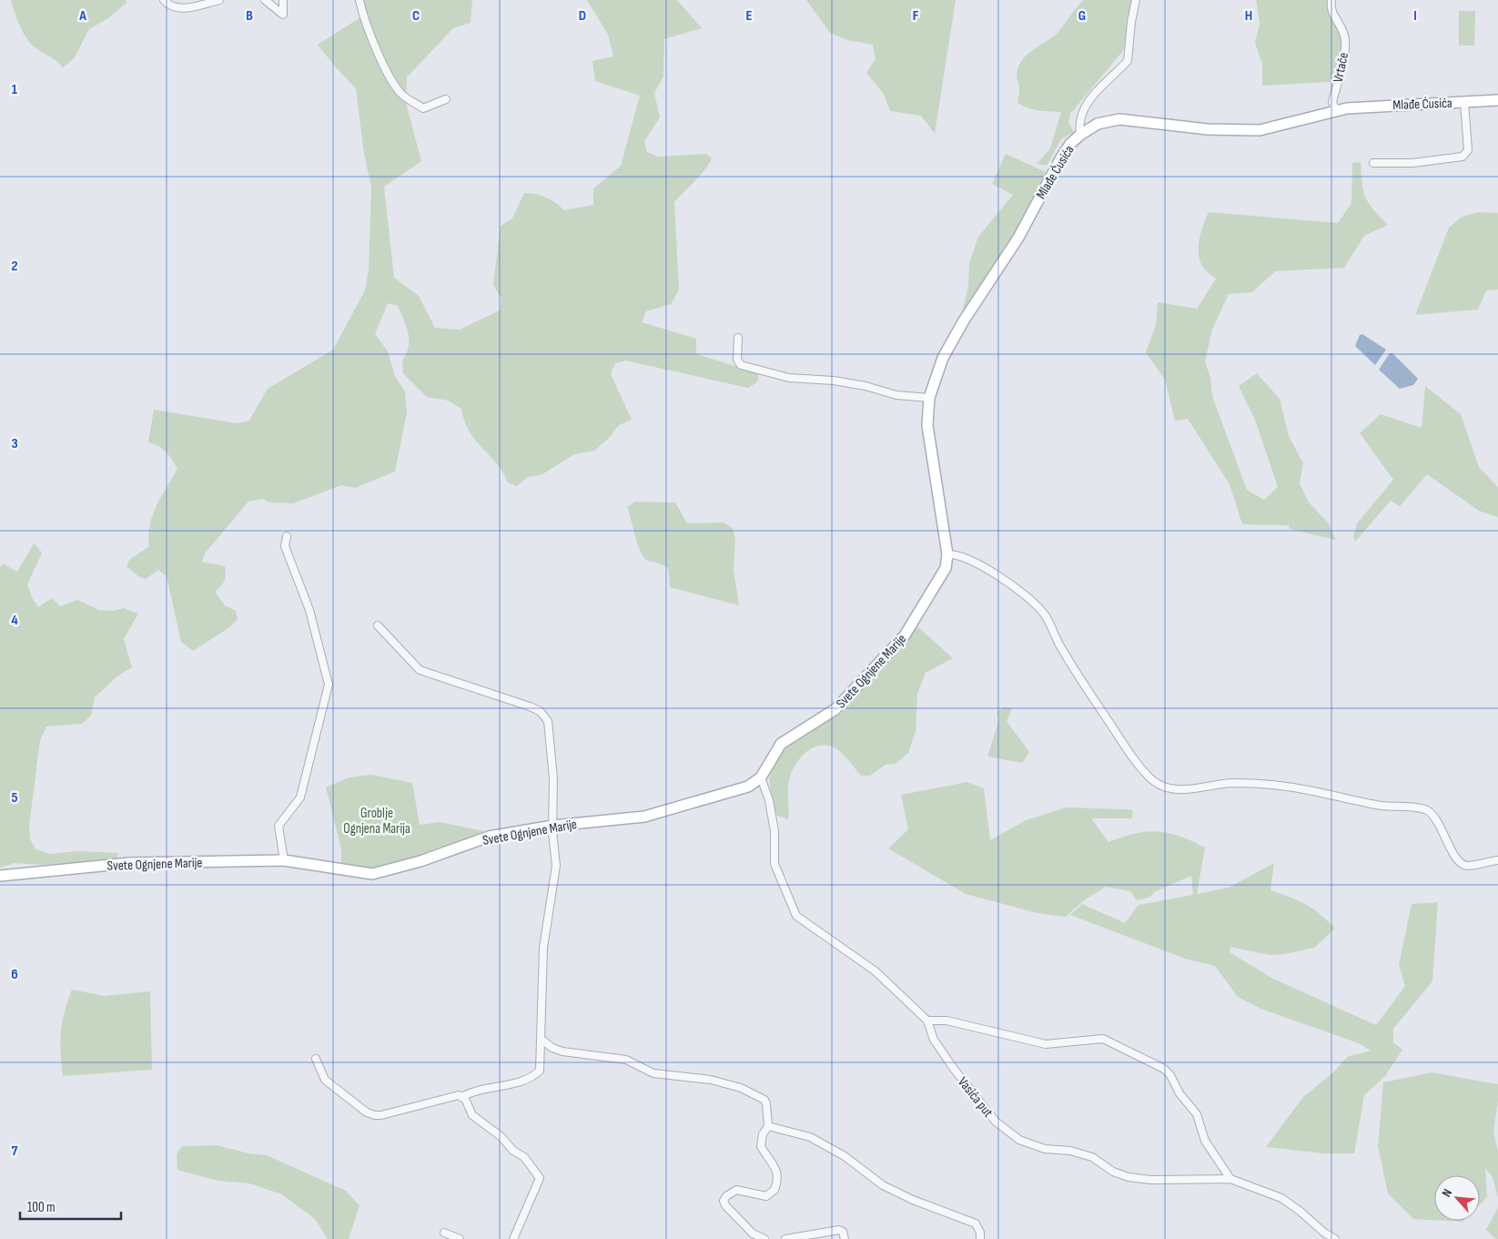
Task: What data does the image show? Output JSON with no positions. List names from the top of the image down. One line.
{"streets":{"street":["Vrtače","Mlađe Ćusića","Svete Ognjene Marije","Vasića put"]},"crossings":[["Vrtače","Mlađe Ćusića"],["Mlađe Ćusića","Svete Ognjene Marije"],["Svete Ognjene Marije","Vasića put"]],"parks":["Groblje Ognjena Marija"],"scale_bar":"100 m","north":"top left","grid":{"columns":["A","B","C","D","E","F","G","H","I"],"rows":["1","2","3","4","5","6","7"]}}
